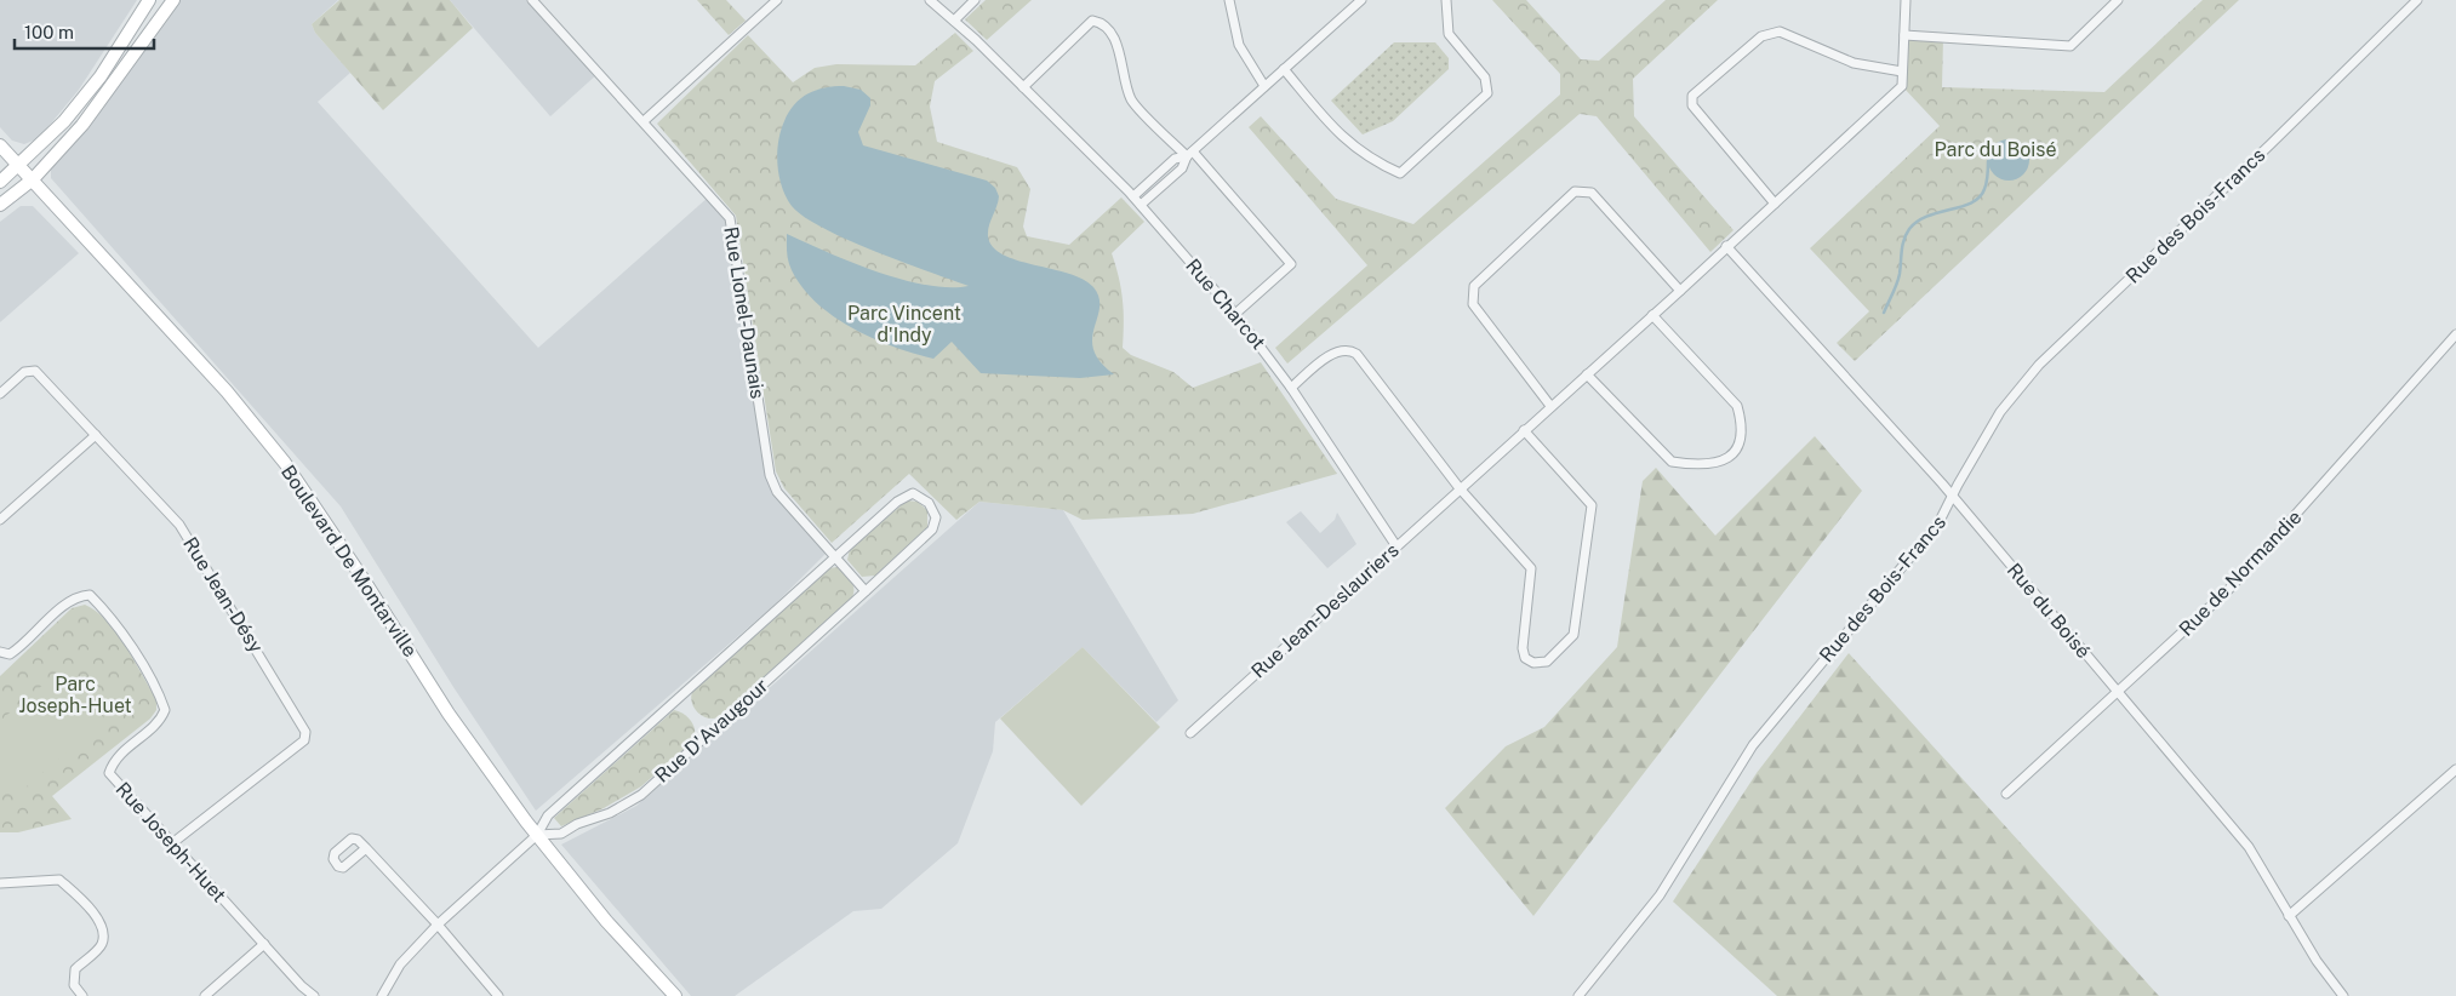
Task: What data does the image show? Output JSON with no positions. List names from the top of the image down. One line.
{"streets":{"street":["Rue des Bois-Francs","Rue Charcot","Rue Lionel-Daunais","Boulevard De Montarville","Rue de Normandie","Rue Jean-Désy","Rue Jean-Deslauriers","Rue du Boisé","Rue D'Avaugour","Rue Joseph-Huet"]},"crossings":[["Rue des Bois-Francs","Rue du Boisé"],["Rue Charcot","Rue Jean-Deslauriers"],["Rue Lionel-Daunais","Rue D'Avaugour"],["Boulevard De Montarville","Rue D'Avaugour"],["Rue de Normandie","Rue du Boisé"],["Rue Jean-Désy","Rue Joseph-Huet"],["Rue Jean-Deslauriers","Rue du Boisé"]],"parks":["Parc du Boisé","Parc Vincent d'Indy","Parc Joseph-Huet"],"scale_bar":"100 m"}
